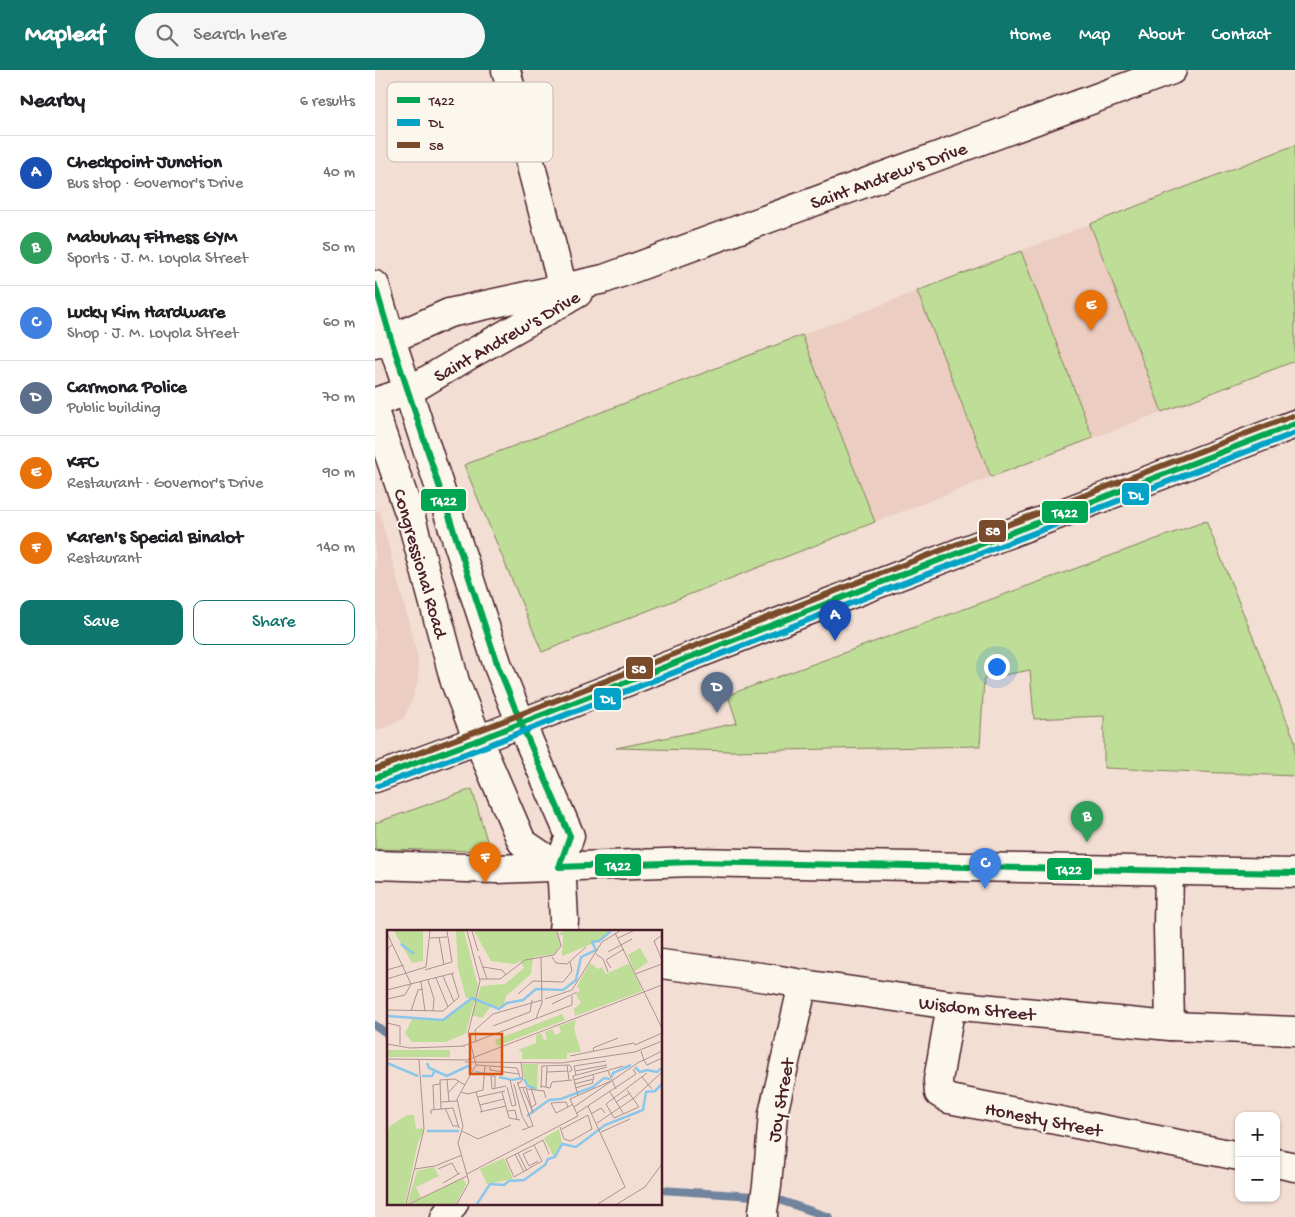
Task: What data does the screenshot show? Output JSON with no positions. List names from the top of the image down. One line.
{"streets":{"main road":["Saint Andrew's Drive","Congressional Road","Wisdom Street","Joy Street","Honesty Street"]},"crossings":[["Saint Andrew's Drive","Congressional Road"],["Wisdom Street","Joy Street"],["Wisdom Street","Honesty Street"]],"lines":["transit line T422","transit line 58","transit line DL"],"legend":["T422","DL","58"],"page":{"header":"Mapleaf","search":"Search here","nav":["Home","Map","About","Contact"],"heading":["Nearby","6 results"],"list":[{"mark":"A","name":"Checkpoint Junction","note":"Bus stop · Governor's Drive","value":"40 m"},{"mark":"B","name":"Mabuhay Fitness GYM","note":"Sports · J. M. Loyola Street","value":"50 m"},{"mark":"C","name":"Lucky Kim Hardware","note":"Shop · J. M. Loyola Street","value":"60 m"},{"mark":"D","name":"Carmona Police","note":"Public building","value":"70 m"},{"mark":"E","name":"KFC","note":"Restaurant · Governor's Drive","value":"90 m"},{"mark":"F","name":"Karen's Special Binalot","note":"Restaurant","value":"140 m"}],"pins":["E","A","D","B","F","C"],"buttons":["Save","Share"],"map_buttons":["+","−"]}}
